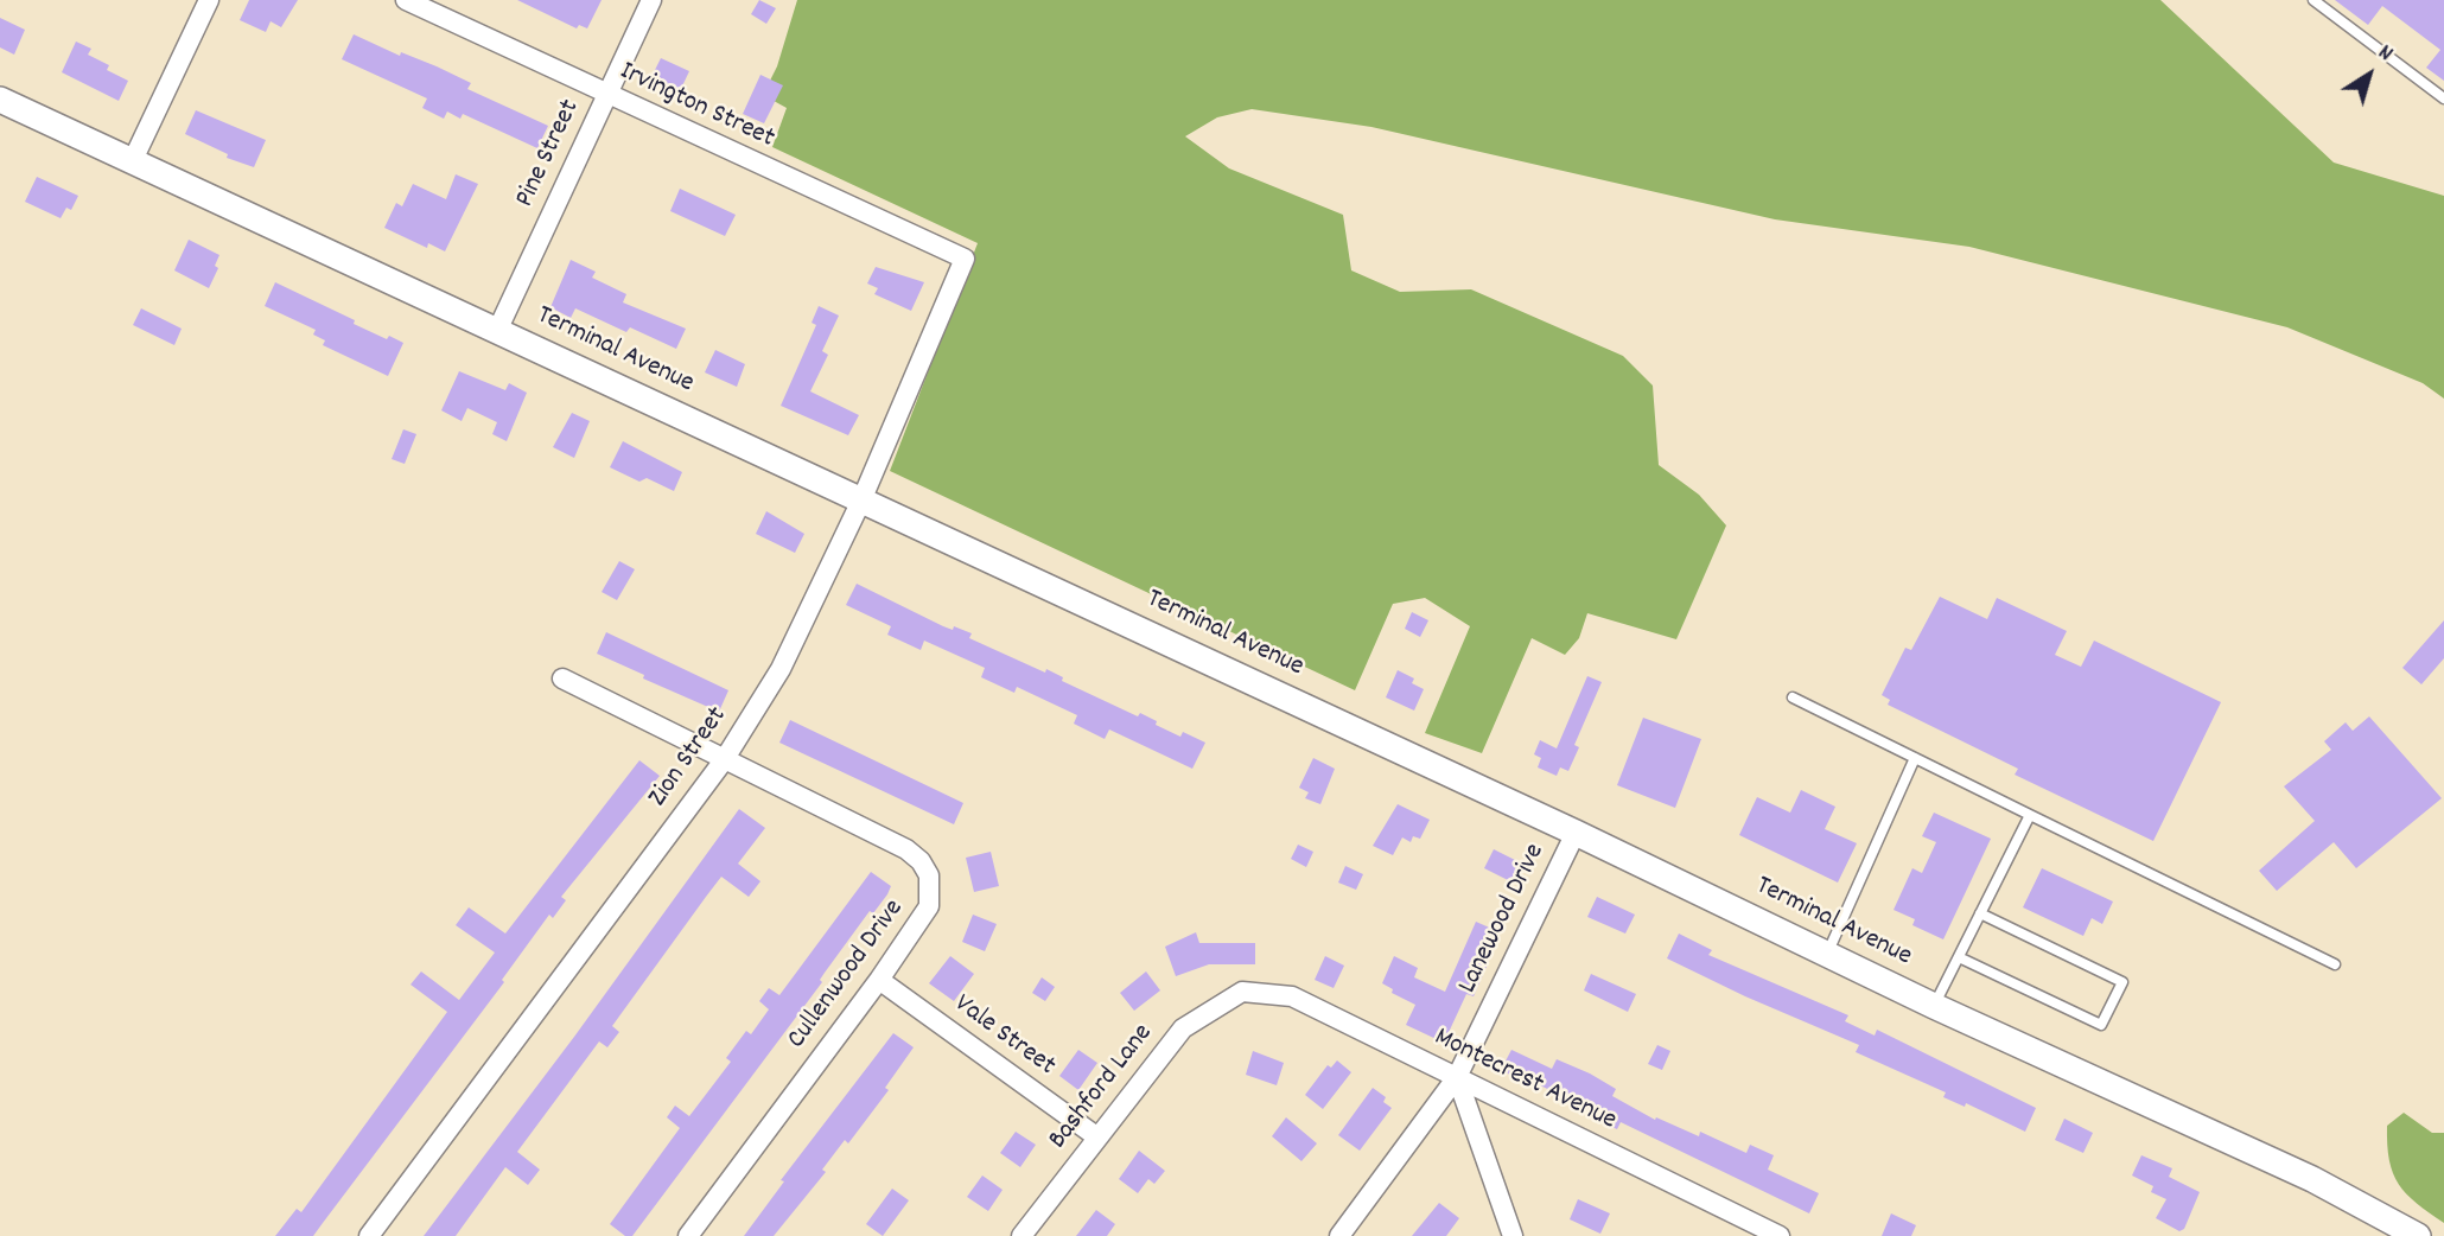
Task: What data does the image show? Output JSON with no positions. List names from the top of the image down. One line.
{"streets":{"street":["Irvington Street","Pine Street","Terminal Avenue","Zion Street","Lanewood Drive","Cullenwood Drive","Vale Street","Montecrest Avenue","Bashford Lane"]},"crossings":[["Irvington Street","Pine Street"],["Irvington Street","Zion Street"],["Pine Street","Terminal Avenue"],["Terminal Avenue","Zion Street"],["Terminal Avenue","Lanewood Drive"],["Zion Street","Cullenwood Drive"],["Lanewood Drive","Montecrest Avenue"],["Cullenwood Drive","Vale Street"],["Vale Street","Bashford Lane"],["Montecrest Avenue","Bashford Lane"]],"north":"top right"}
